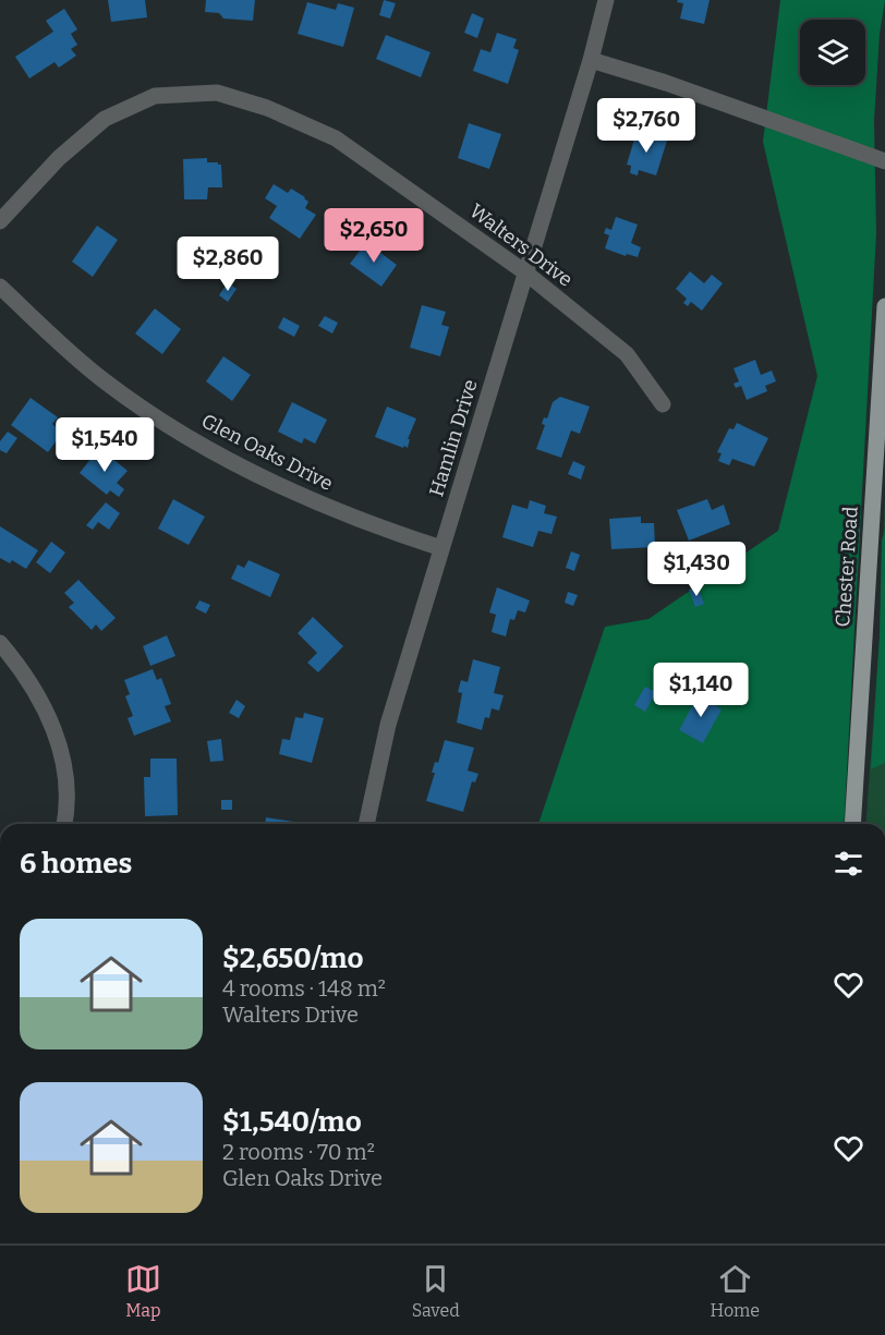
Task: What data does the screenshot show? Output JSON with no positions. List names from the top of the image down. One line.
{"streets":{"main road":["Chester Road"],"street":["Walters Drive","Hamlin Drive","Glen Oaks Drive"]},"crossings":[["Walters Drive","Hamlin Drive"],["Hamlin Drive","Glen Oaks Drive"]],"page":{"price":["$2,760","$2,650","$2,860","$1,540","$1,430","$1,140"],"heading":"6 homes","list":[{"name":"$2,650/mo","note":"4 rooms · 148 m² · Walters Drive"},{"name":"$1,540/mo","note":"2 rooms · 70 m² · Glen Oaks Drive"}],"tabs":["Map","Saved","Home"]}}
